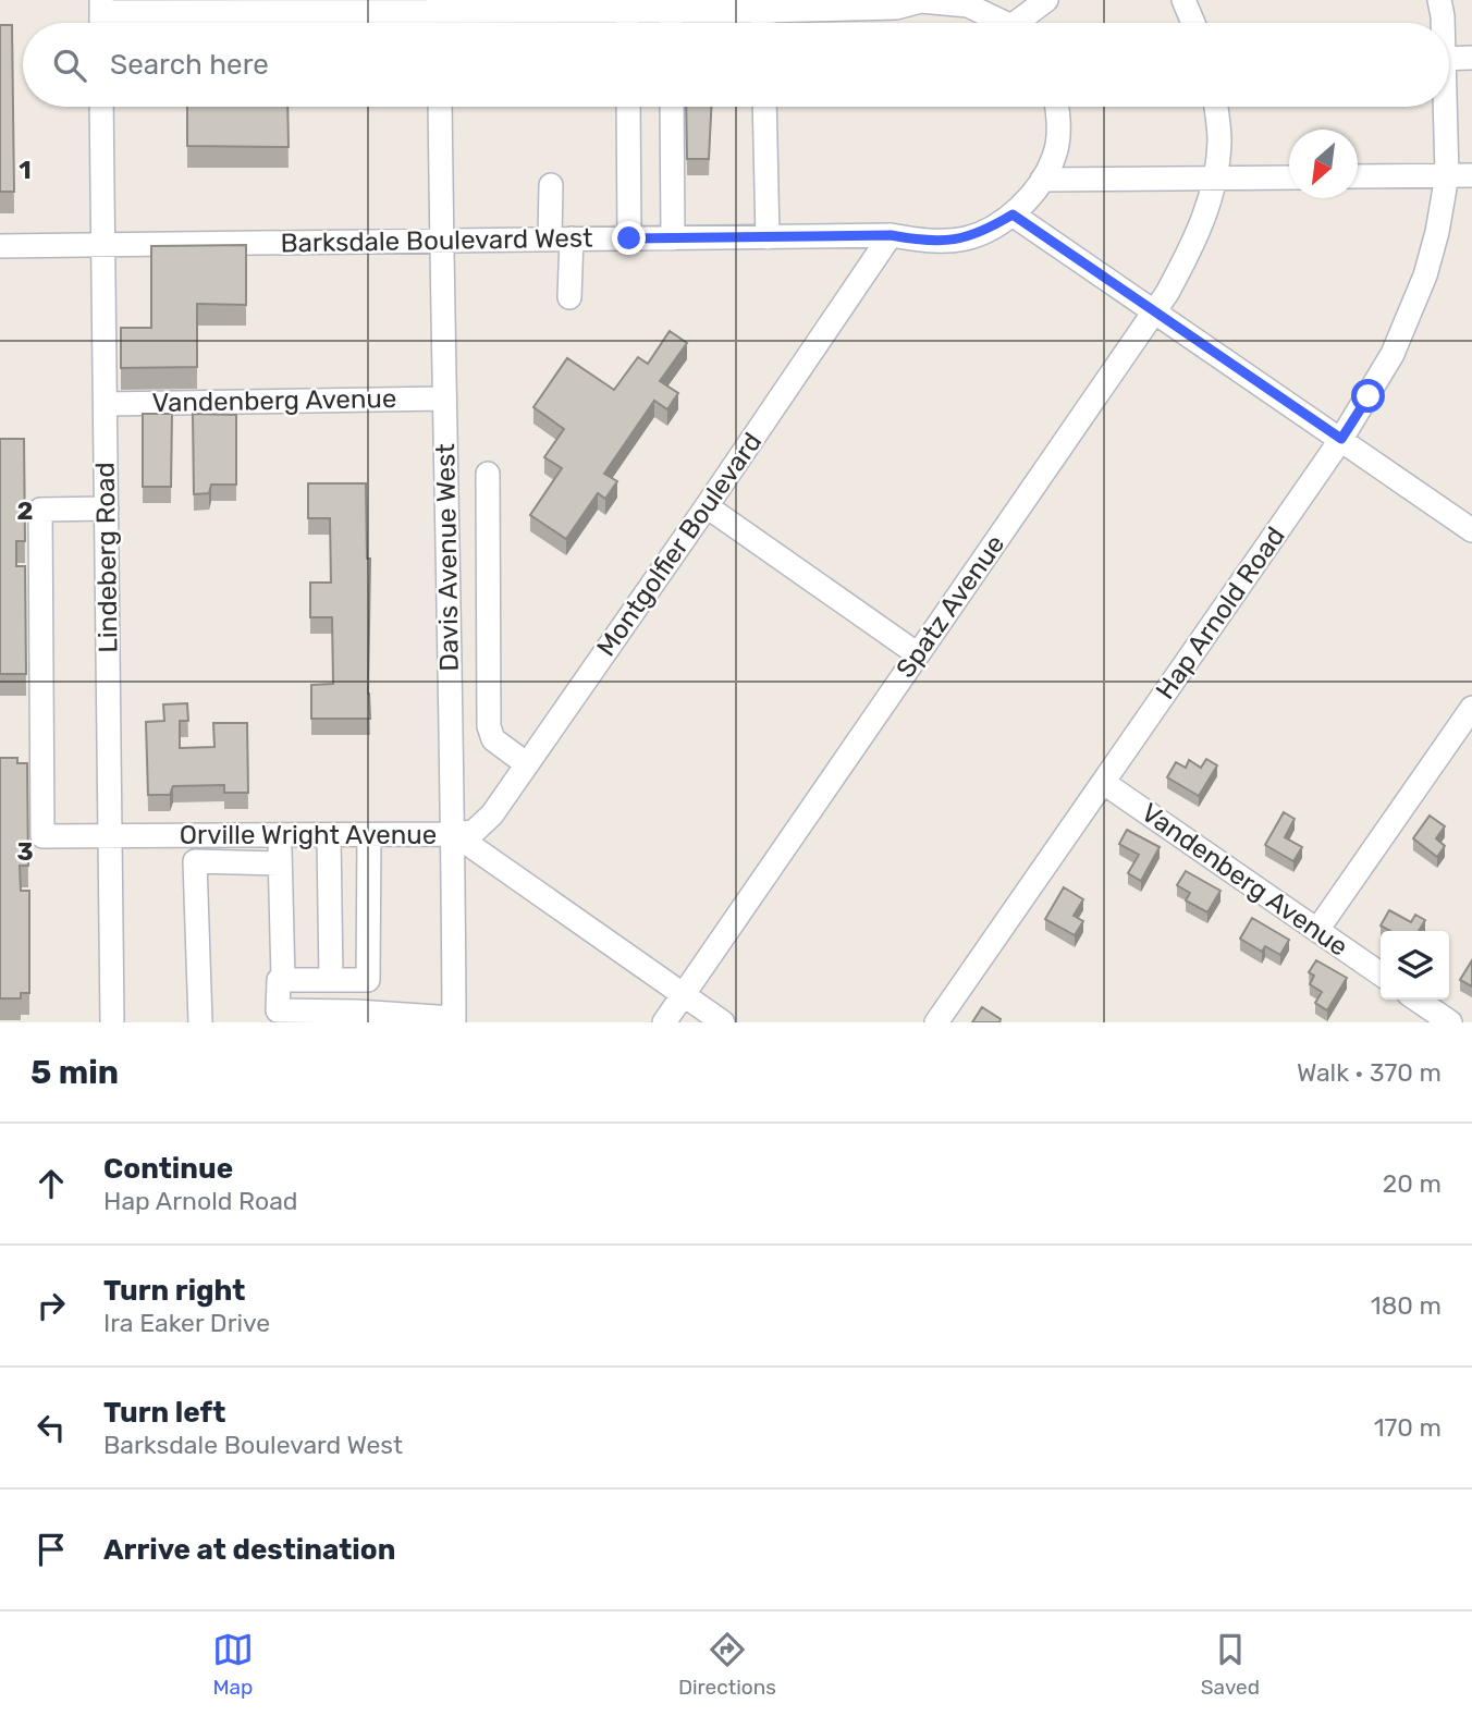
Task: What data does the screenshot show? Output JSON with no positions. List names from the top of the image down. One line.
{"streets":{"street":["Barksdale Boulevard West","Vandenberg Avenue","Montgolfier Boulevard","Lindeberg Road","Davis Avenue West","Spatz Avenue","Hap Arnold Road","Orville Wright Avenue"]},"crossings":[["Barksdale Boulevard West","Montgolfier Boulevard"],["Barksdale Boulevard West","Lindeberg Road"],["Barksdale Boulevard West","Davis Avenue West"],["Vandenberg Avenue","Lindeberg Road"],["Vandenberg Avenue","Davis Avenue West"],["Vandenberg Avenue","Hap Arnold Road"],["Montgolfier Boulevard","Davis Avenue West"],["Montgolfier Boulevard","Orville Wright Avenue"],["Lindeberg Road","Orville Wright Avenue"],["Davis Avenue West","Orville Wright Avenue"],["Spatz Avenue","Orville Wright Avenue"]],"north":"bottom left","page":{"search":"Search here","heading":["5 min","Walk · 370 m"],"list":[["Continue","Hap Arnold Road","20 m"],["Turn right","Ira Eaker Drive","180 m"],["Turn left","Barksdale Boulevard West","170 m"],"Arrive at destination"],"nav":["Map","Directions","Saved"]},"grid":{"rows":["1","2","3"]}}
